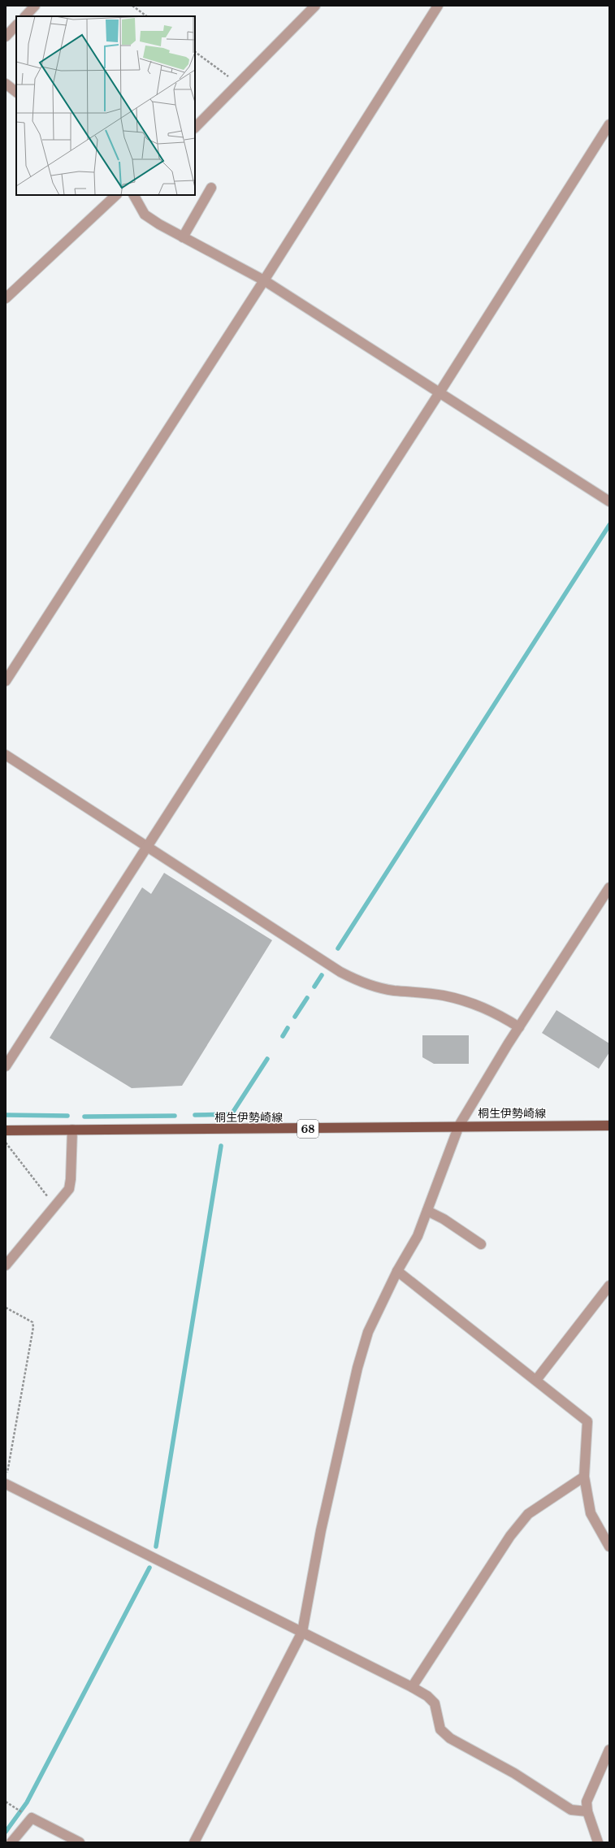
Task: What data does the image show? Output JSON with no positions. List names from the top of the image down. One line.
{"streets":{"main road":["桐生伊勢崎線","68"]}}
